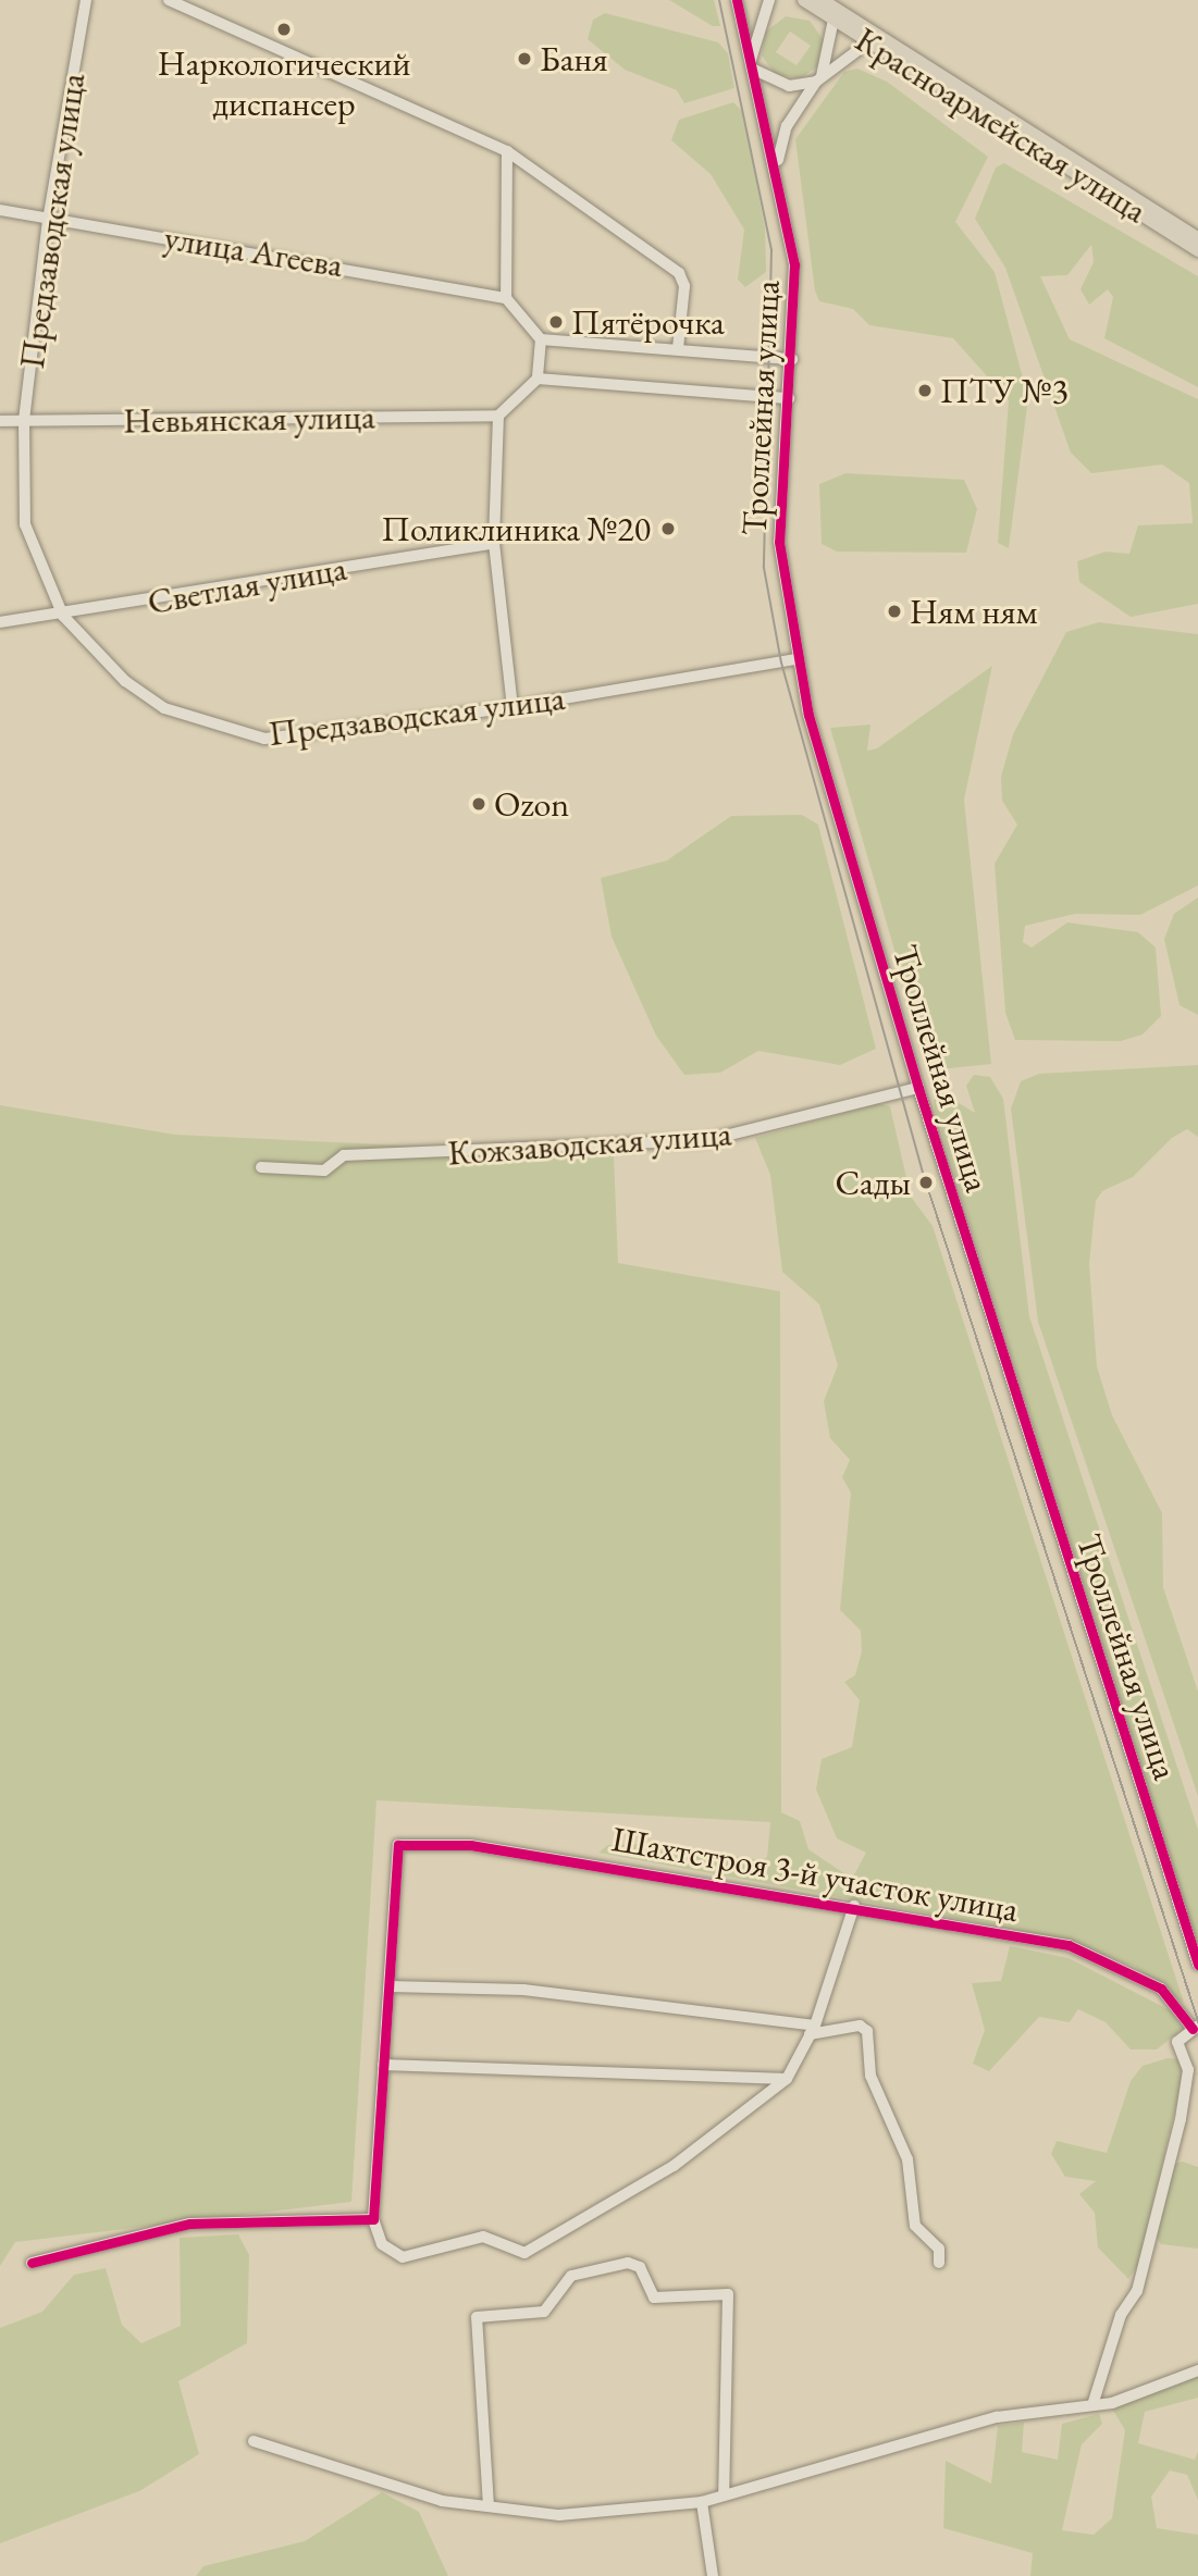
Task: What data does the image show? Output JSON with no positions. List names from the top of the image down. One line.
{"streets":{"main road":["Красноармейская улица"],"street":["Предзаводская улица","улица Агеева","Троллейная улица","Невьянская улица","Светлая улица","Кожзаводская улица","Шахтстроя 3-й участок улица"]},"crossings":[["Предзаводская улица","улица Агеева"],["Предзаводская улица","Троллейная улица"],["Предзаводская улица","Невьянская улица"],["Предзаводская улица","Светлая улица"],["Троллейная улица","Кожзаводская улица"]],"places":["Наркологический диспансер","Баня","Пятёрочка","ПТУ №3","Поликлиника №20","Ням ням","Ozon","Сады"]}
